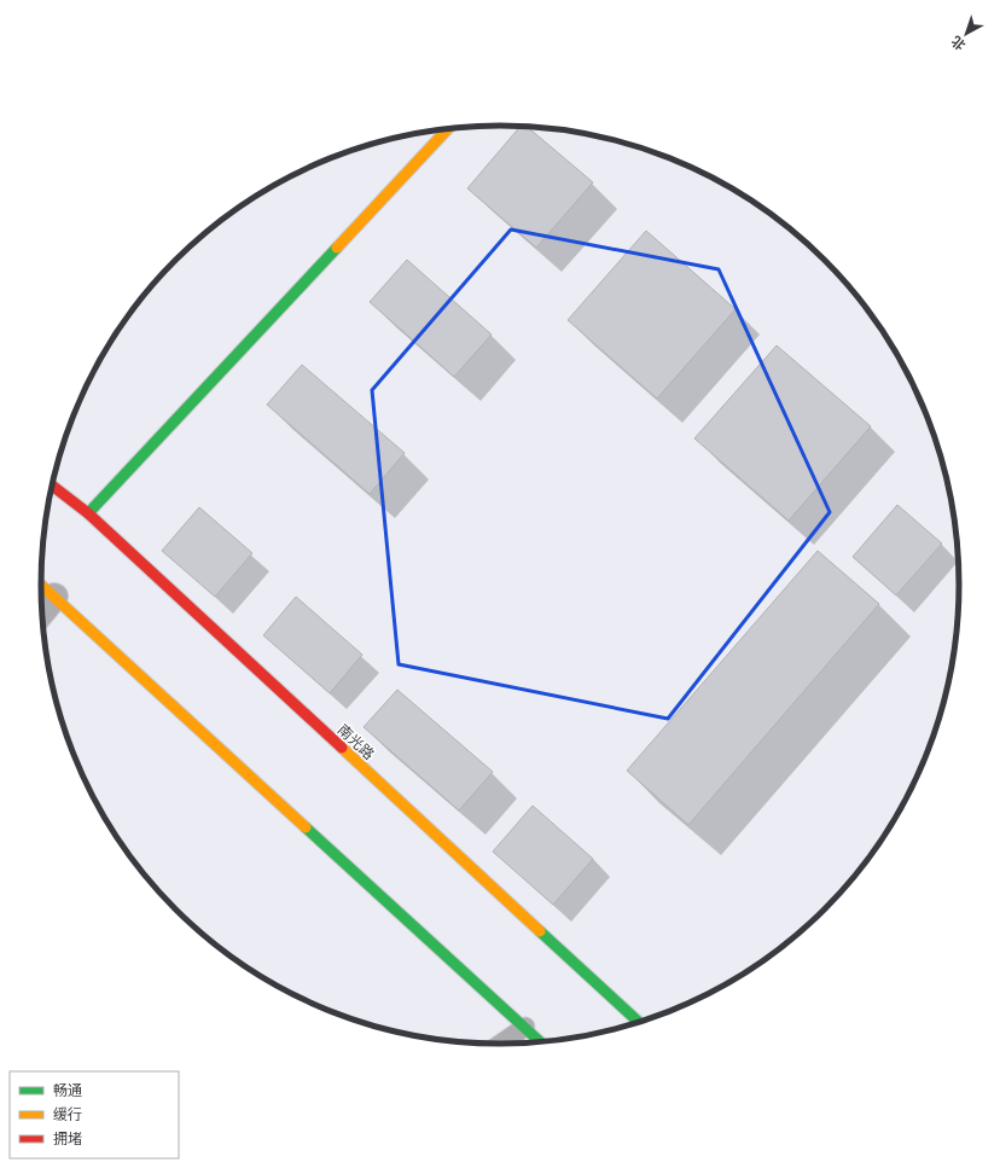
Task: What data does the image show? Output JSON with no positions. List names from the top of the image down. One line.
{"streets":{"main road":["南光路"]},"legend":["畅通","缓行","拥堵"],"north":"bottom left"}
